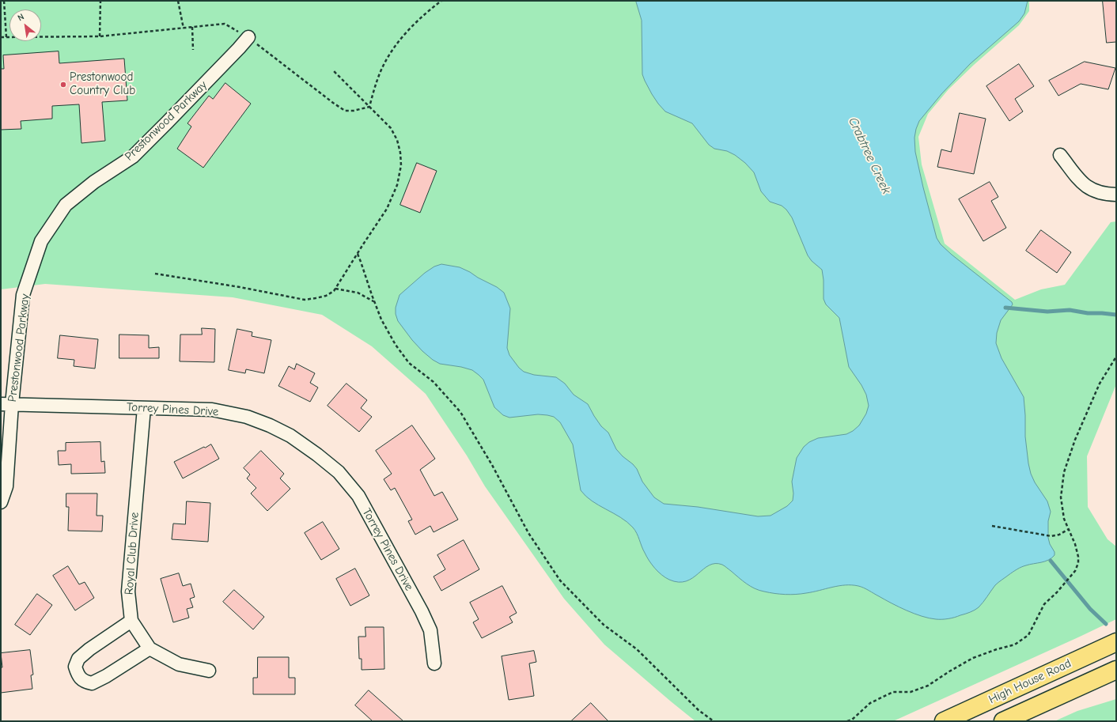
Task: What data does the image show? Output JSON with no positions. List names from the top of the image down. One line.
{"streets":{"main road":["High House Road"],"street":["Prestonwood Parkway","Torrey Pines Drive","Royal Club Drive"]},"crossings":[["Prestonwood Parkway","Torrey Pines Drive"],["Torrey Pines Drive","Royal Club Drive"]],"water":["Crabtree Creek"],"places":["Prestonwood Country Club"],"north":"top left"}
